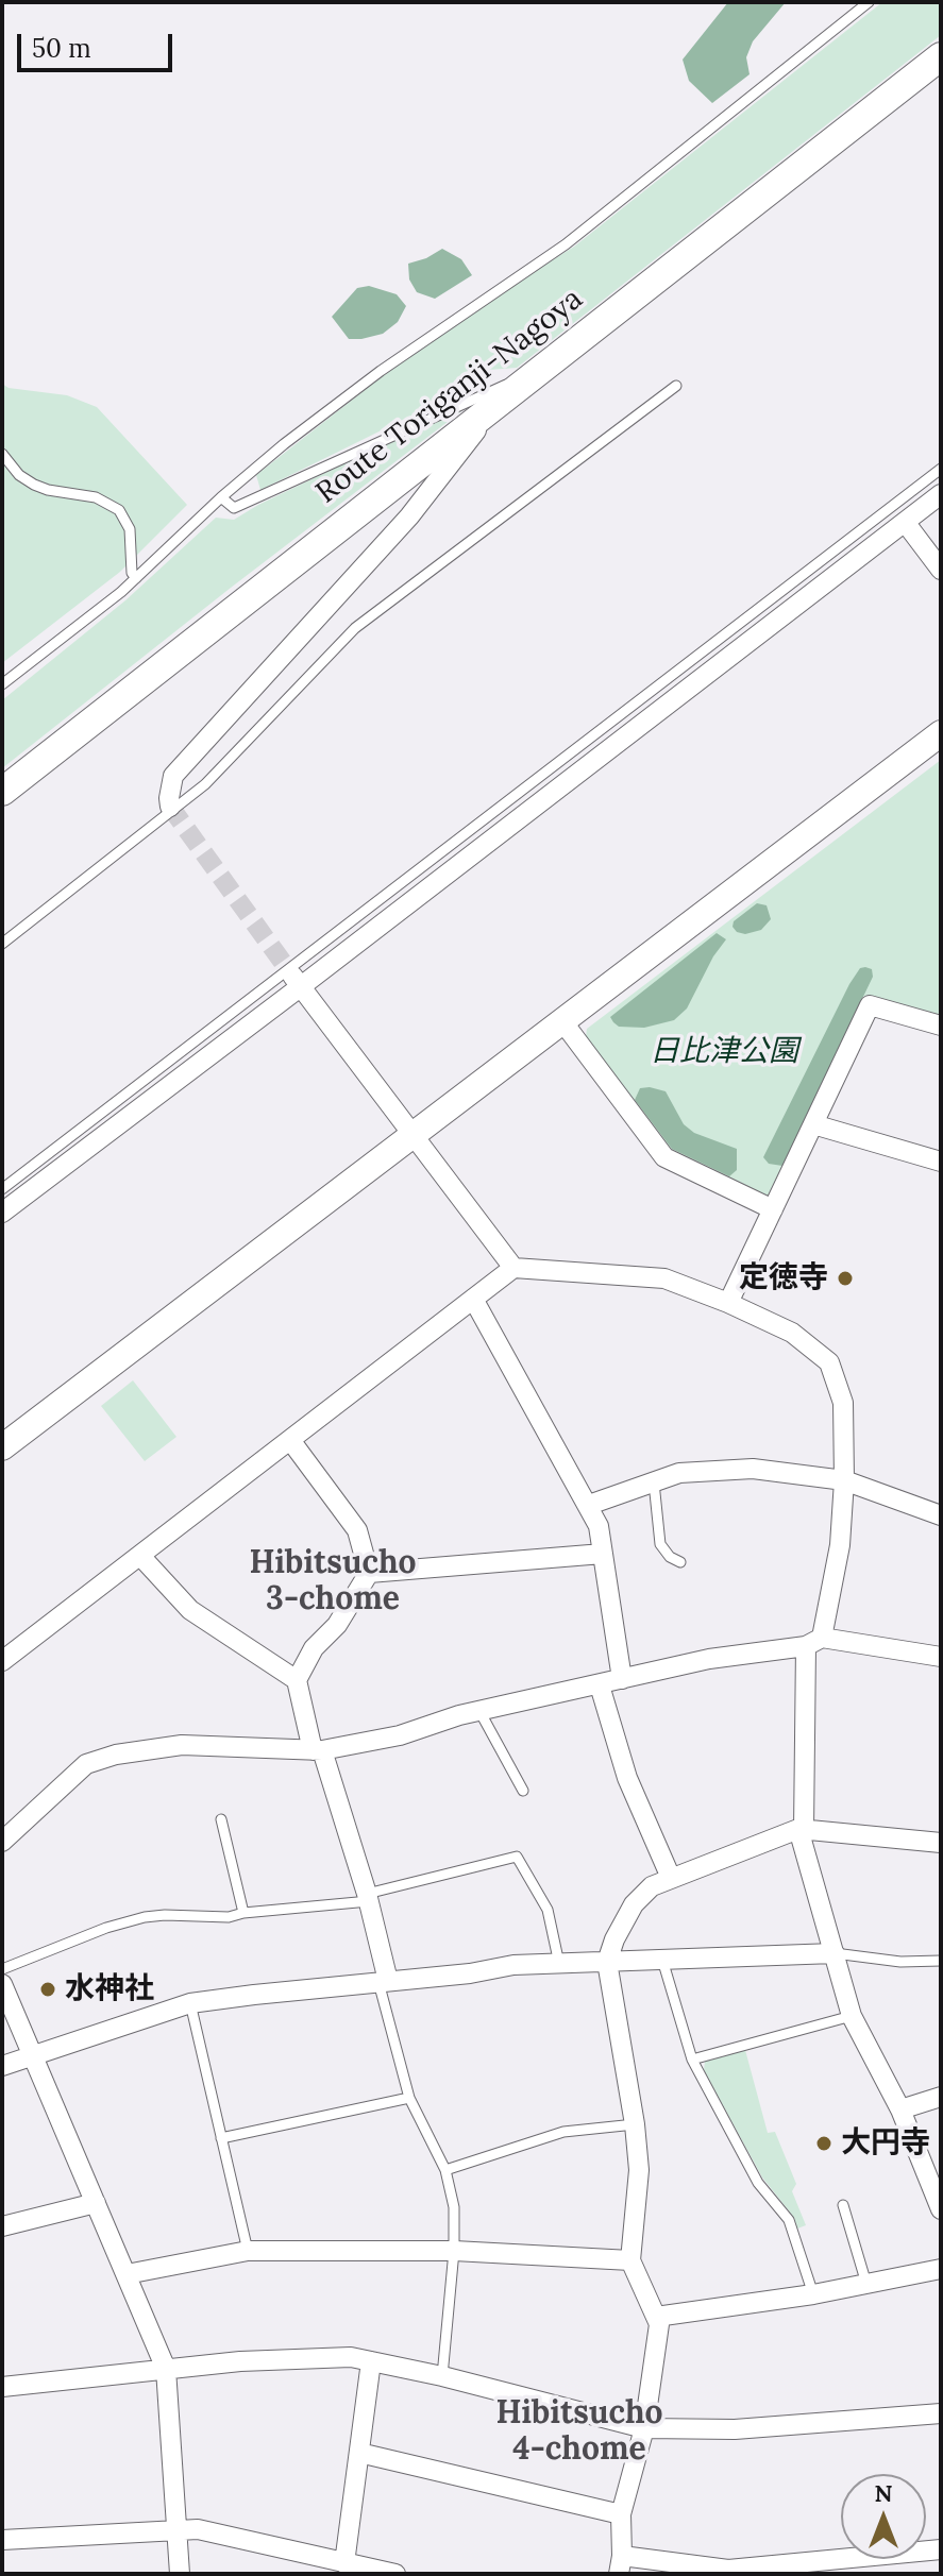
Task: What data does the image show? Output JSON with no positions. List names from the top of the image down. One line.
{"streets":{"main road":["Route Toriganji-Nagoya"]},"districts":["Hibitsucho 3-chome","Hibitsucho 4-chome"],"parks":["日比津公園"],"places":["定徳寺","水神社","大円寺"],"scale_bar":"50 m","north":"top"}
